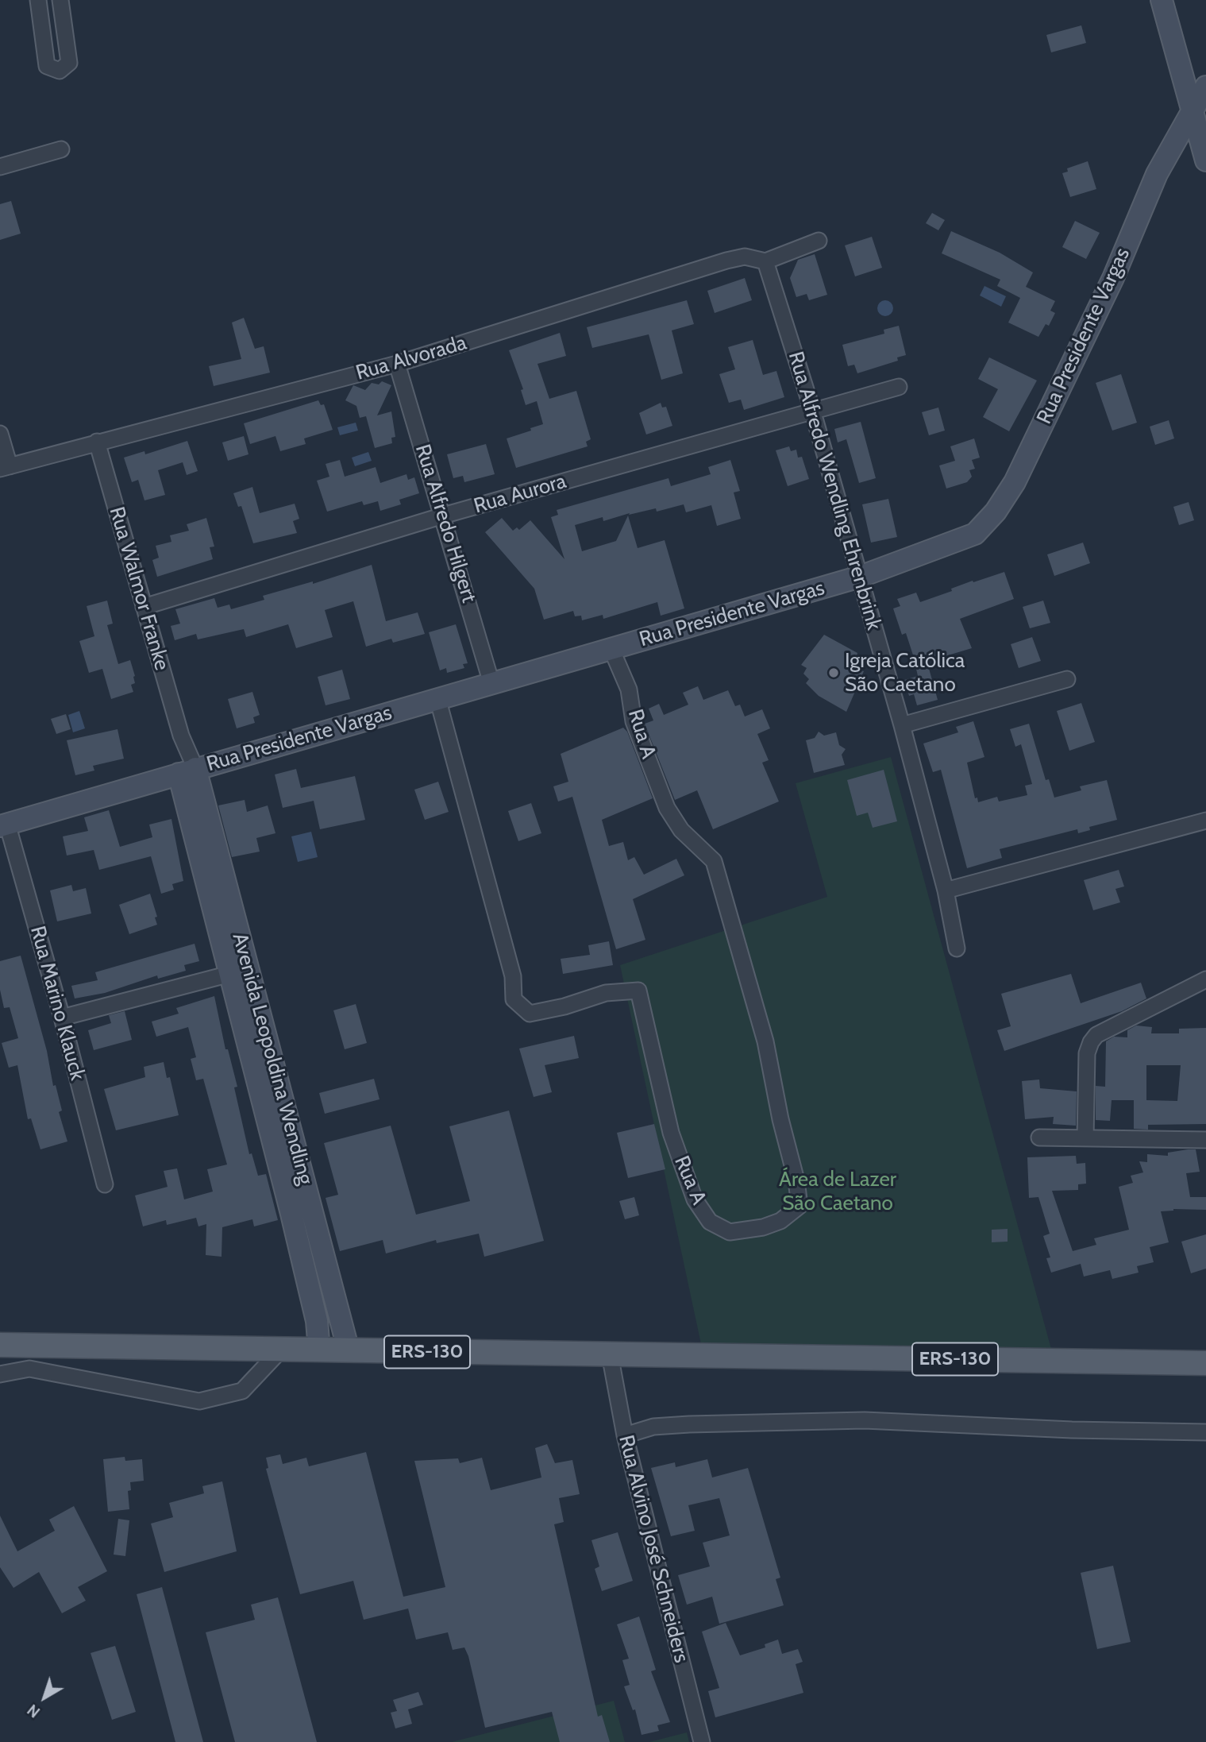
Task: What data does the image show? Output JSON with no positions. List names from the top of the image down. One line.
{"streets":{"main road":["Rua Presidente Vargas","Avenida Leopoldina Wendling","ERS-130"],"street":["Rua Alvorada","Rua Alfredo Wendling Ehrenbrink","Rua Aurora","Rua Alfredo Hilgert","Rua Walmor Franke","Rua A","Rua Marino Klauck","Rua Alvino José Schneiders"]},"crossings":[["Rua Presidente Vargas","Rua Alfredo Wendling Ehrenbrink"],["Rua Presidente Vargas","Rua Alfredo Hilgert"],["Rua Presidente Vargas","Rua Walmor Franke"],["Rua Presidente Vargas","Rua A"],["Rua Presidente Vargas","Rua Marino Klauck"],["Rua Presidente Vargas","Avenida Leopoldina Wendling"],["Rua Alvorada","Rua Alfredo Wendling Ehrenbrink"],["Rua Alvorada","Rua Alfredo Hilgert"],["Rua Alvorada","Rua Walmor Franke"],["Rua Alfredo Wendling Ehrenbrink","Rua Aurora"],["Rua Aurora","Rua Alfredo Hilgert"],["Rua Aurora","Rua Walmor Franke"],["Rua Walmor Franke","Avenida Leopoldina Wendling"],["Avenida Leopoldina Wendling","ERS-130"],["ERS-130","Rua Alvino José Schneiders"]],"parks":["Área de Lazer São Caetano"],"places":["Igreja Católica São Caetano"],"north":"bottom left"}
